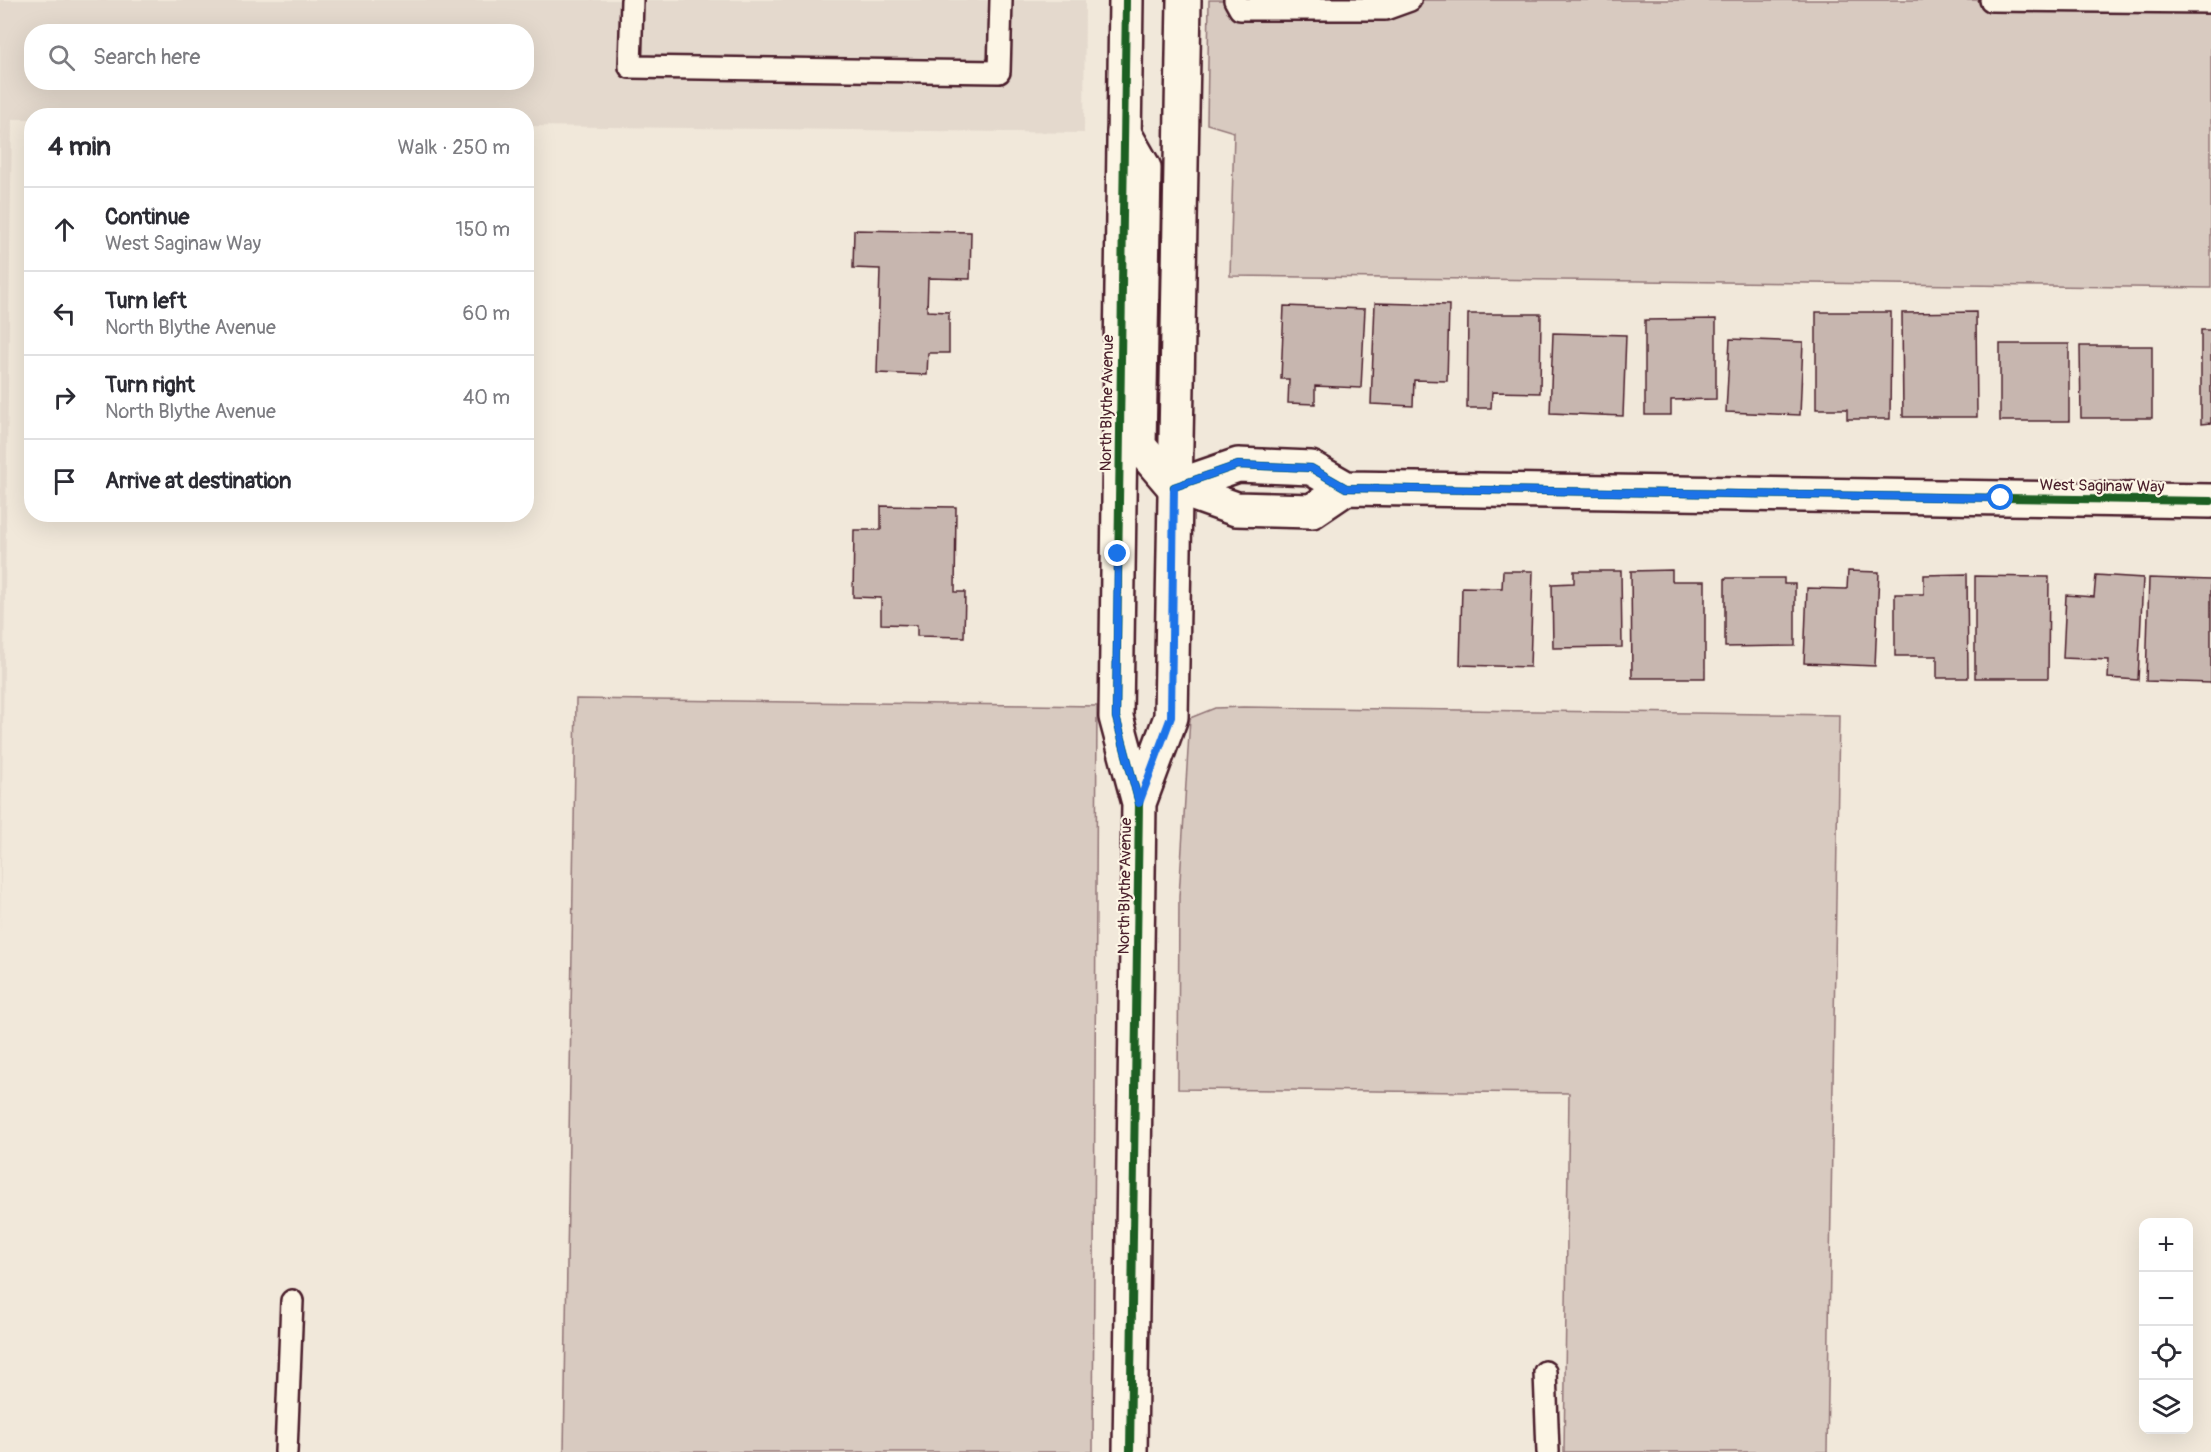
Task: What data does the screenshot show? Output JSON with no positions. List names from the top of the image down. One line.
{"streets":{"street":["North Blythe Avenue","West Saginaw Way"]},"crossings":[["North Blythe Avenue","West Saginaw Way"]],"page":{"search":"Search here","heading":["4 min","Walk · 250 m"],"list":[["Continue","West Saginaw Way","150 m"],["Turn left","North Blythe Avenue","60 m"],["Turn right","North Blythe Avenue","40 m"],"Arrive at destination"],"map_buttons":["+","−"]}}
